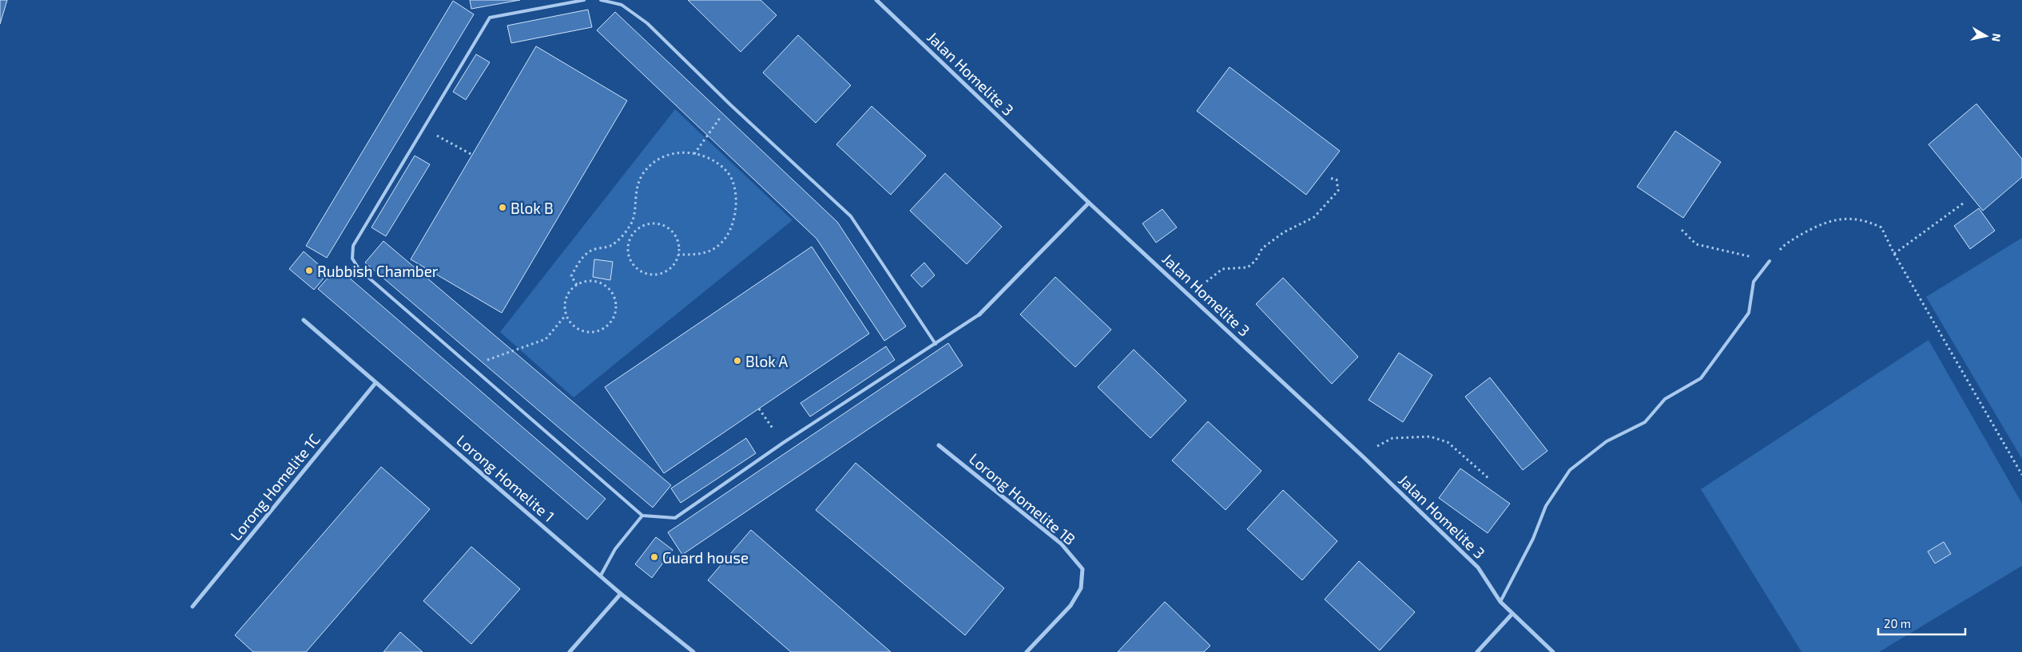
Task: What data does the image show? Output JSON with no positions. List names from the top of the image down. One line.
{"streets":{"street":["Jalan Homelite 3","Lorong Homelite 1","Lorong Homelite 1C","Lorong Homelite 1B"]},"crossings":[["Lorong Homelite 1","Lorong Homelite 1C"]],"places":["Blok B","Rubbish Chamber","Blok A","Guard house"],"scale_bar":"20 m","north":"right"}
